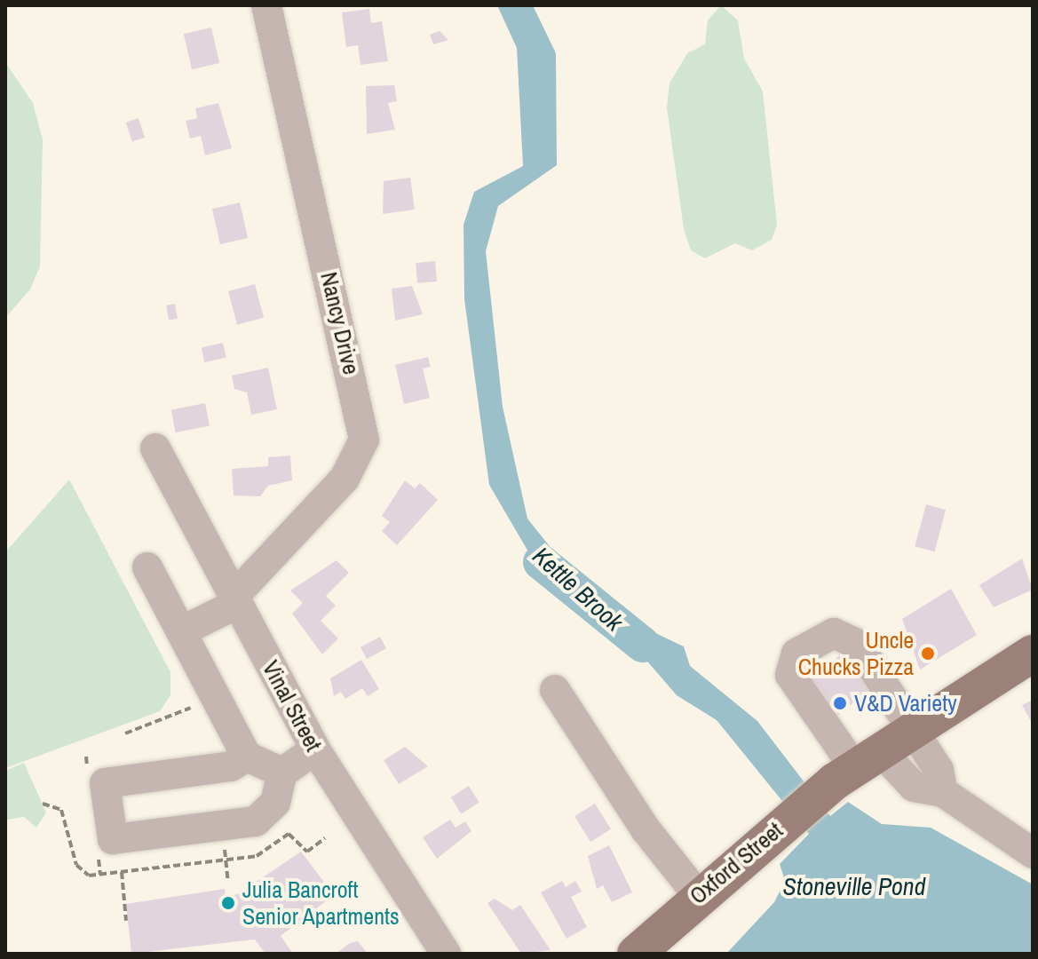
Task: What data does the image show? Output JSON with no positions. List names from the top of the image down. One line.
{"streets":{"main road":["Oxford Street"],"street":["Nancy Drive","Vinal Street"]},"crossings":[["Nancy Drive","Vinal Street"]],"water":["Kettle Brook","Stoneville Pond"],"places":["Uncle Chucks Pizza","V&D Variety","Julia Bancroft Senior Apartments"]}
